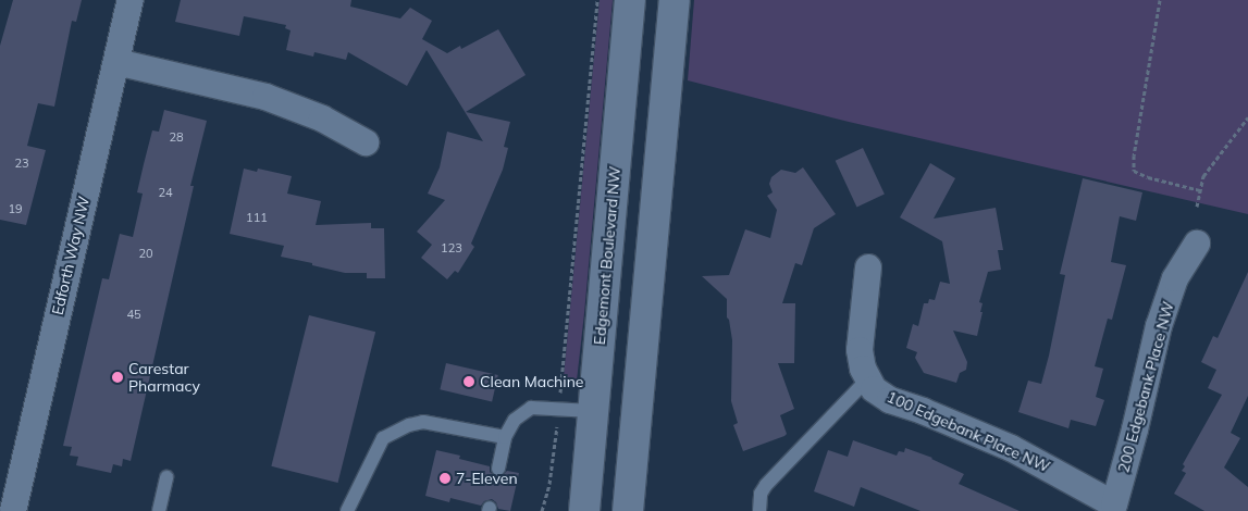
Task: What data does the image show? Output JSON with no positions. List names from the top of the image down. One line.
{"streets":{"main road":["Edgemont Boulevard NW"],"street":["Edforth Way NW","200 Edgebank Place NW","100 Edgebank Place NW"]},"crossings":[["200 Edgebank Place NW","100 Edgebank Place NW"]],"places":["Carestar Pharmacy","Clean Machine","7-Eleven"],"house_numbers":["28","23","24","19","111","123","20","45"]}
